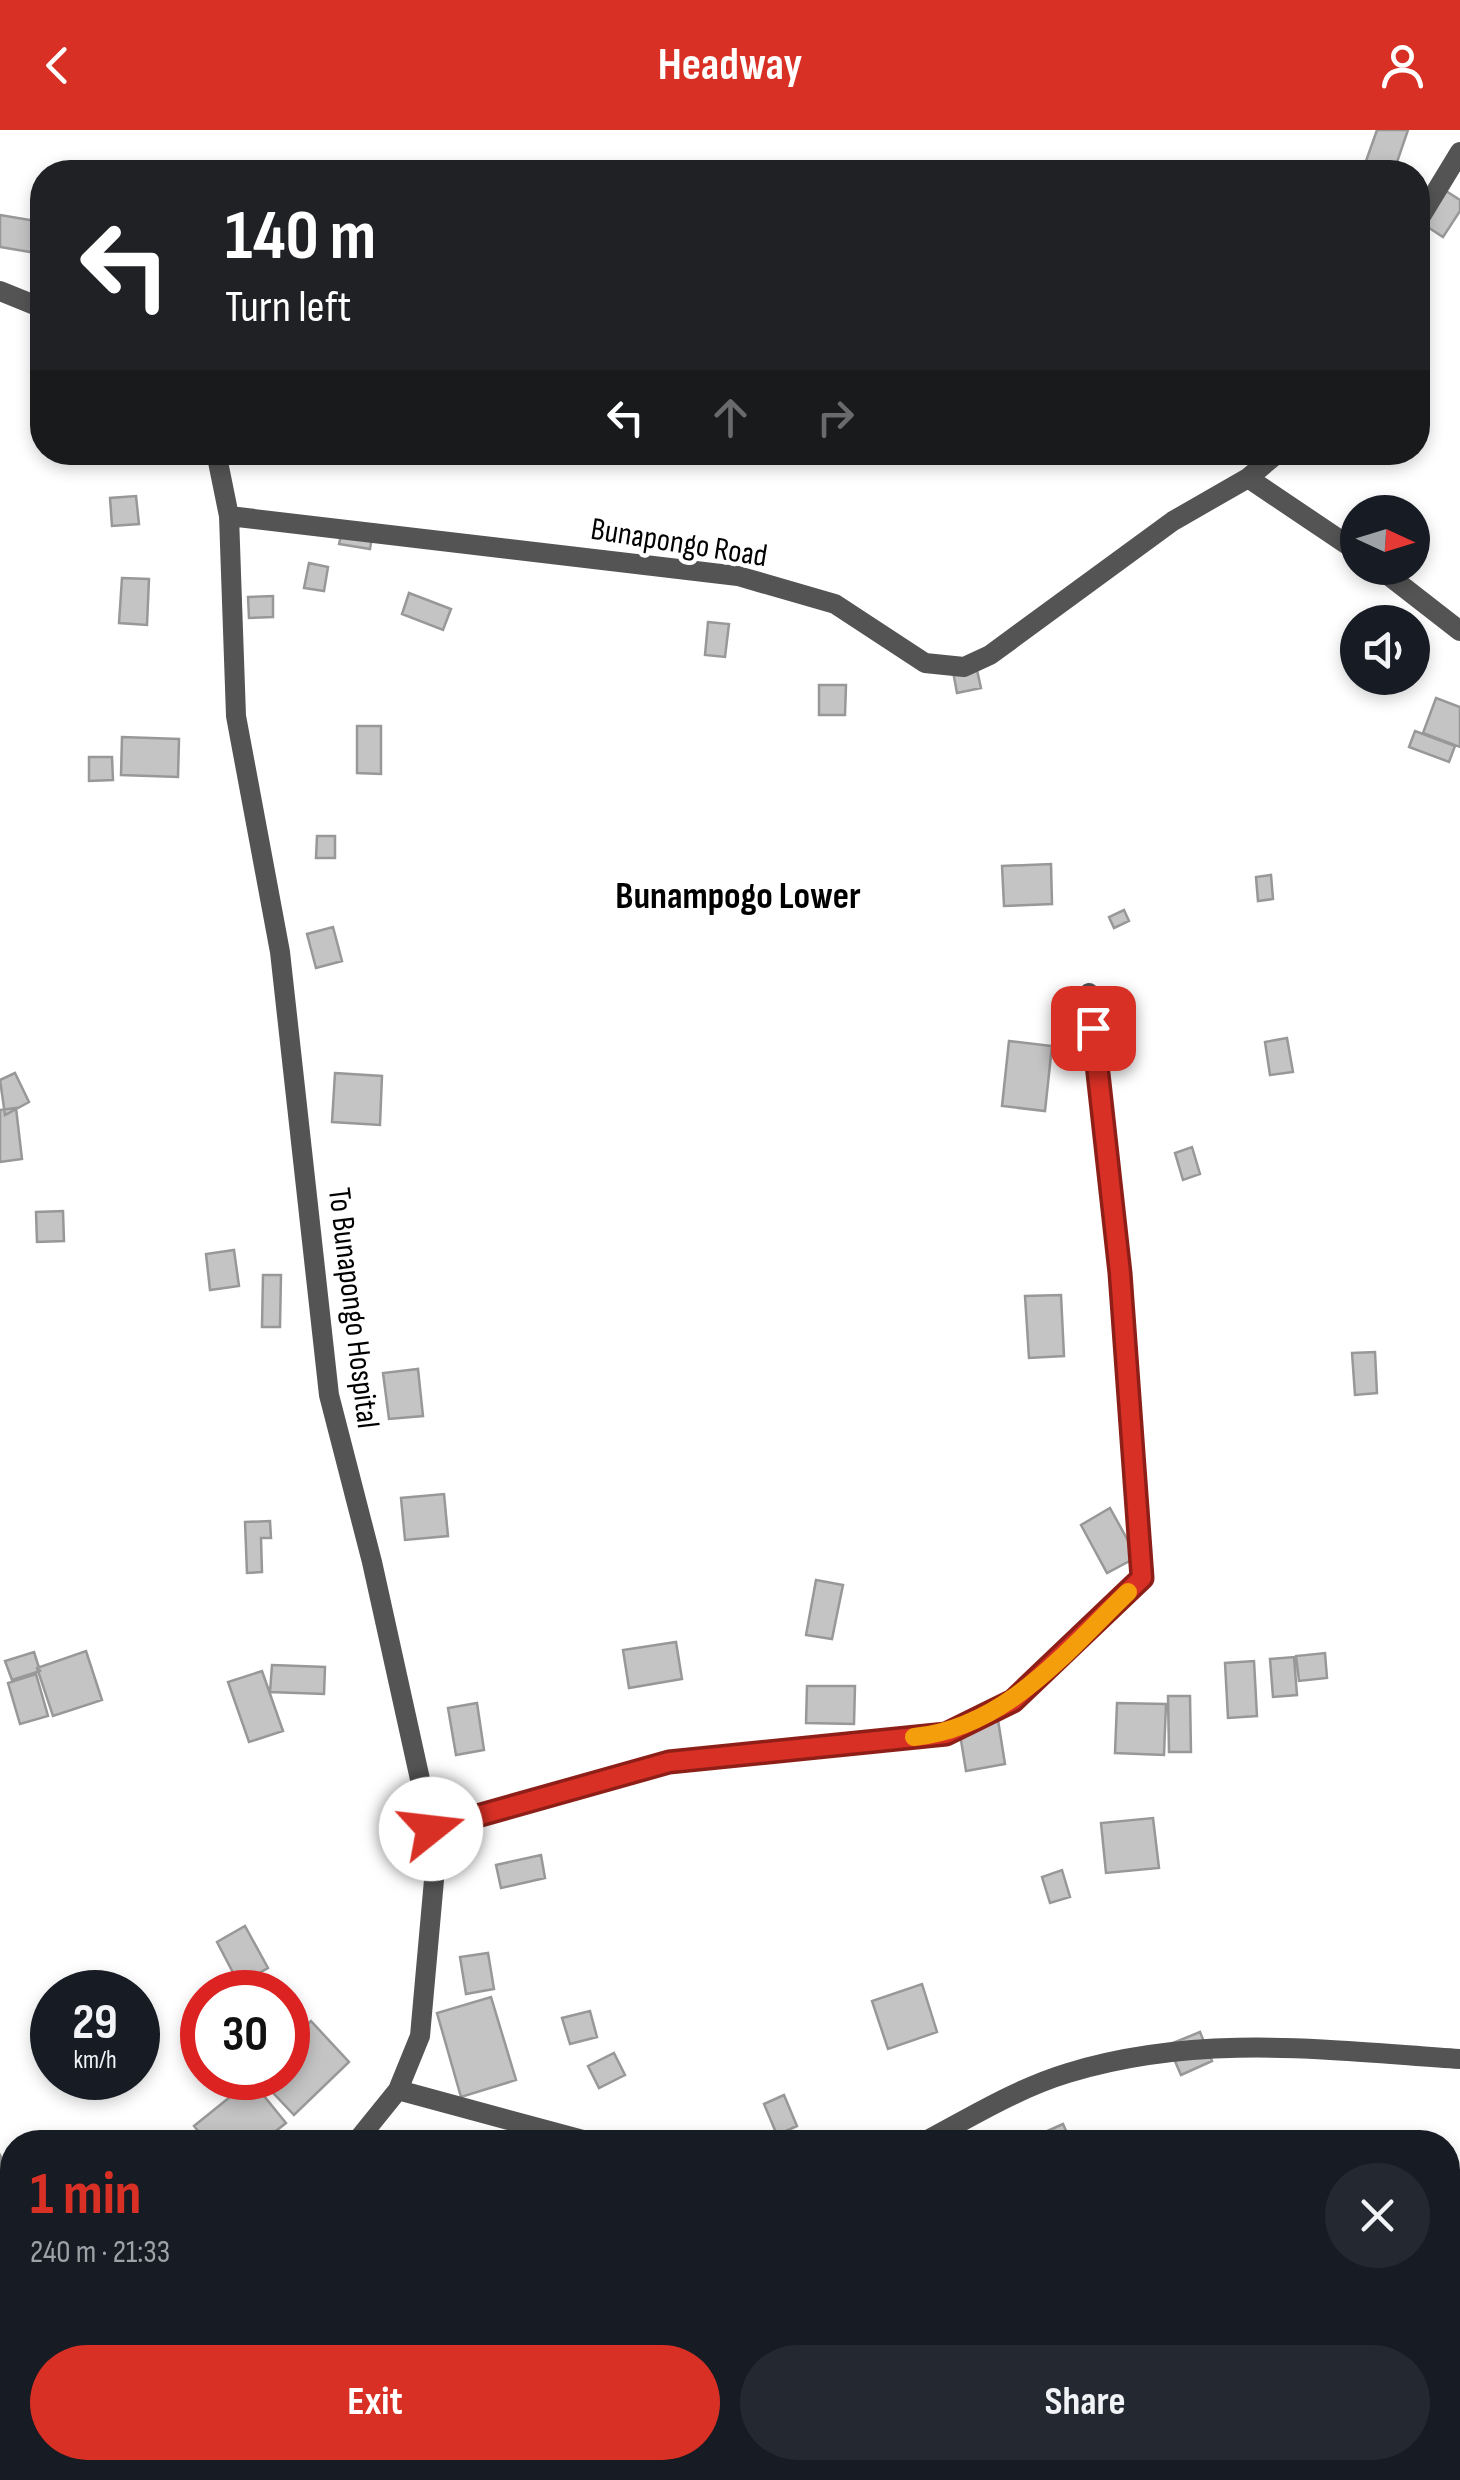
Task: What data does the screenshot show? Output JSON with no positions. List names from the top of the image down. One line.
{"streets":{"street":["Bunapongo Road","To Bunapongo Hospital"]},"crossings":[["Bunapongo Road","To Bunapongo Hospital"]],"districts":["Bunampogo Lower"],"north":"right","page":{"header":"Headway","turn":["140 m","Turn left"],"speed":"29 km/h","limit":"30","heading":["1 min","240 m · 21:33"],"buttons":["Exit","Share"]}}
